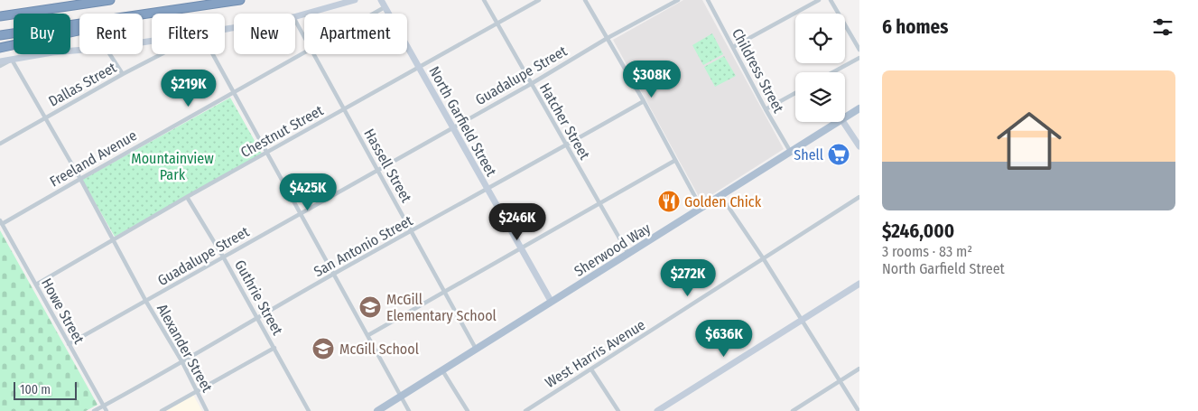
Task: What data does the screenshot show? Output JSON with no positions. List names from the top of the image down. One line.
{"streets":{"main road":["Sherwood Way"],"street":["Childress Street","Guadalupe Street","Dallas Street","North Garfield Street","Hatcher Street","Chestnut Street","Freeland Avenue","Hassell Street","San Antonio Street","Guthrie Street","Howe Street","Alexander Street","West Harris Avenue"]},"crossings":[["Childress Street","Sherwood Way"],["Guadalupe Street","North Garfield Street"],["Guadalupe Street","Hatcher Street"],["Guadalupe Street","Hassell Street"],["Guadalupe Street","Guthrie Street"],["Guadalupe Street","Howe Street"],["Guadalupe Street","Alexander Street"],["Dallas Street","Alexander Street"],["North Garfield Street","Chestnut Street"],["North Garfield Street","Freeland Avenue"],["North Garfield Street","San Antonio Street"],["North Garfield Street","Sherwood Way"],["Hatcher Street","Chestnut Street"],["Hatcher Street","San Antonio Street"],["Hatcher Street","Sherwood Way"],["Chestnut Street","Hassell Street"],["Chestnut Street","Guthrie Street"],["Chestnut Street","Howe Street"],["Chestnut Street","Alexander Street"],["Freeland Avenue","Howe Street"],["Freeland Avenue","Alexander Street"],["Hassell Street","San Antonio Street"],["Hassell Street","Sherwood Way"],["San Antonio Street","Guthrie Street"],["San Antonio Street","Howe Street"],["San Antonio Street","Alexander Street"]],"parks":["Mountainview Park"],"places":{"supermarket":["Shell"],"restaurant":["Golden Chick"],"school or university":["McGill Elementary School","McGill School"]},"scale_bar":"100 m","page":{"heading":"6 homes","chip":["Buy","Rent","Filters","New","Apartment"],"list":[{"name":"$246,000","note":"3 rooms · 83 m² · North Garfield Street"}],"price":["$308K","$219K","$425K","$246K","$272K","$636K"],"scale":"100 m"}}
